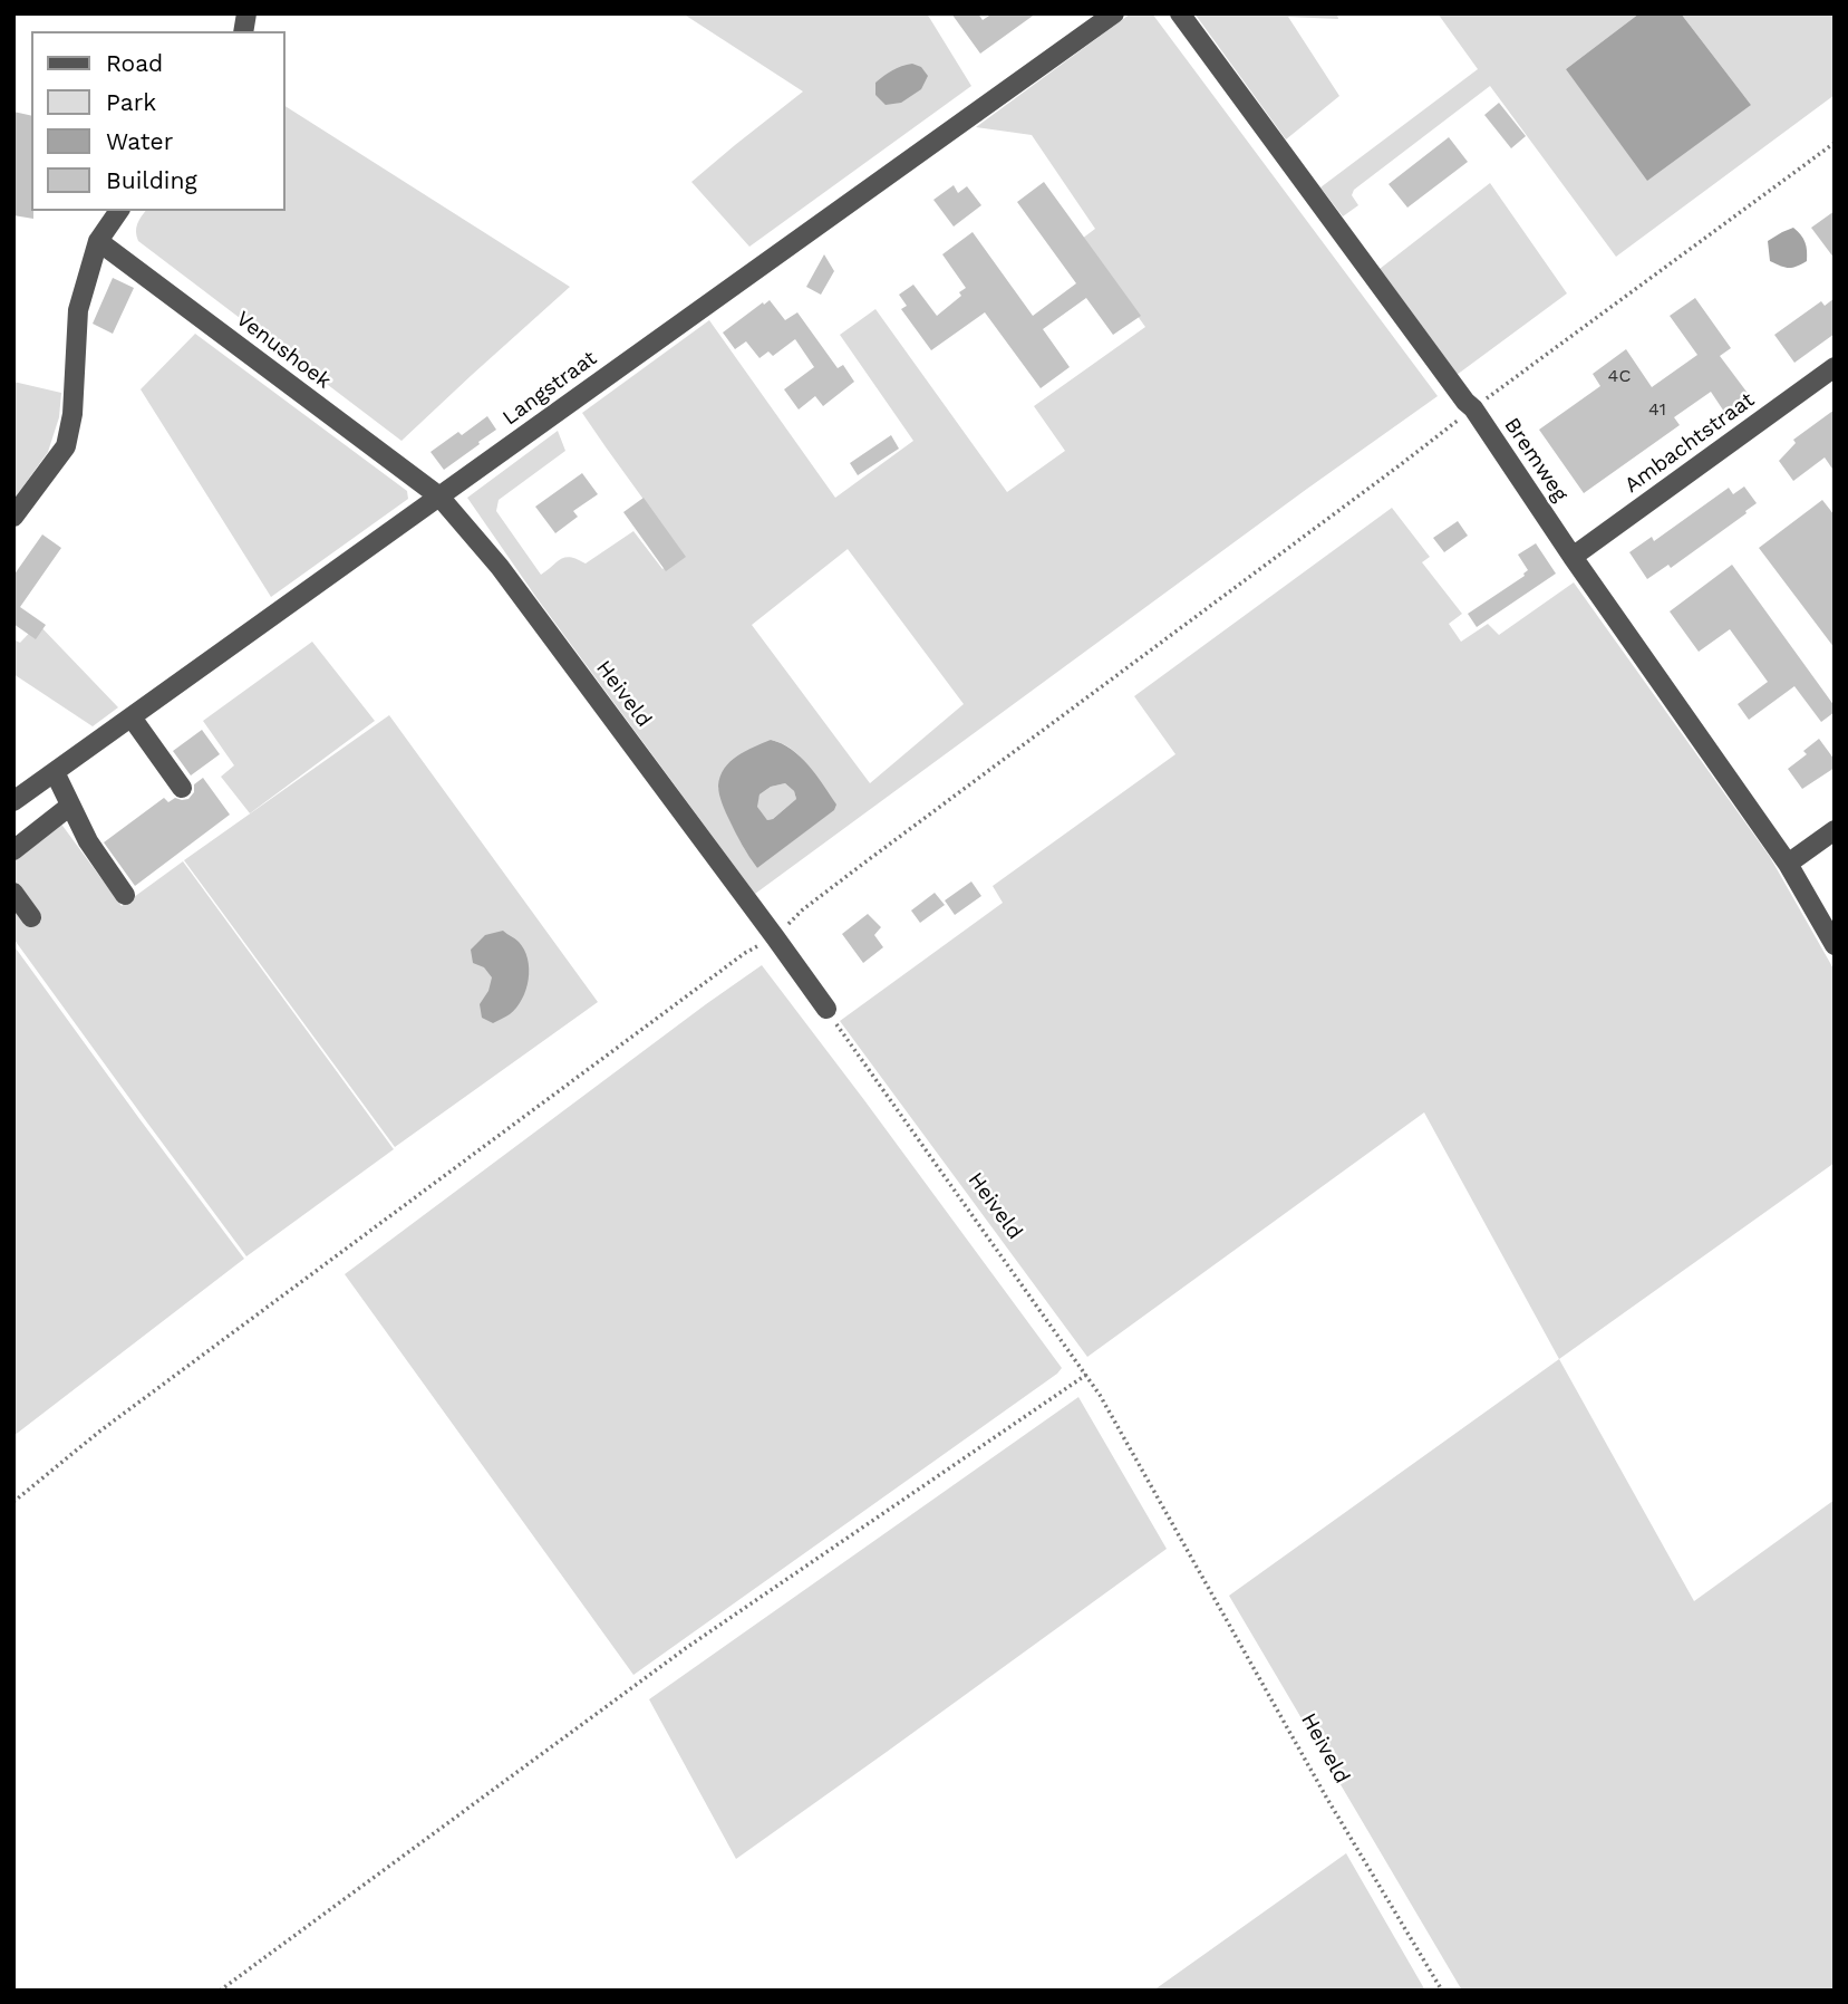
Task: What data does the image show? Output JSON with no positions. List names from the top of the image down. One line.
{"streets":{"street":["Venushoek","Langstraat","Ambachtstraat","Bremweg","Heiveld"]},"crossings":[["Venushoek","Langstraat"],["Venushoek","Heiveld"],["Langstraat","Heiveld"],["Ambachtstraat","Bremweg"]],"house_numbers":["4C","41"],"legend":["Road","Park","Water","Building"]}
